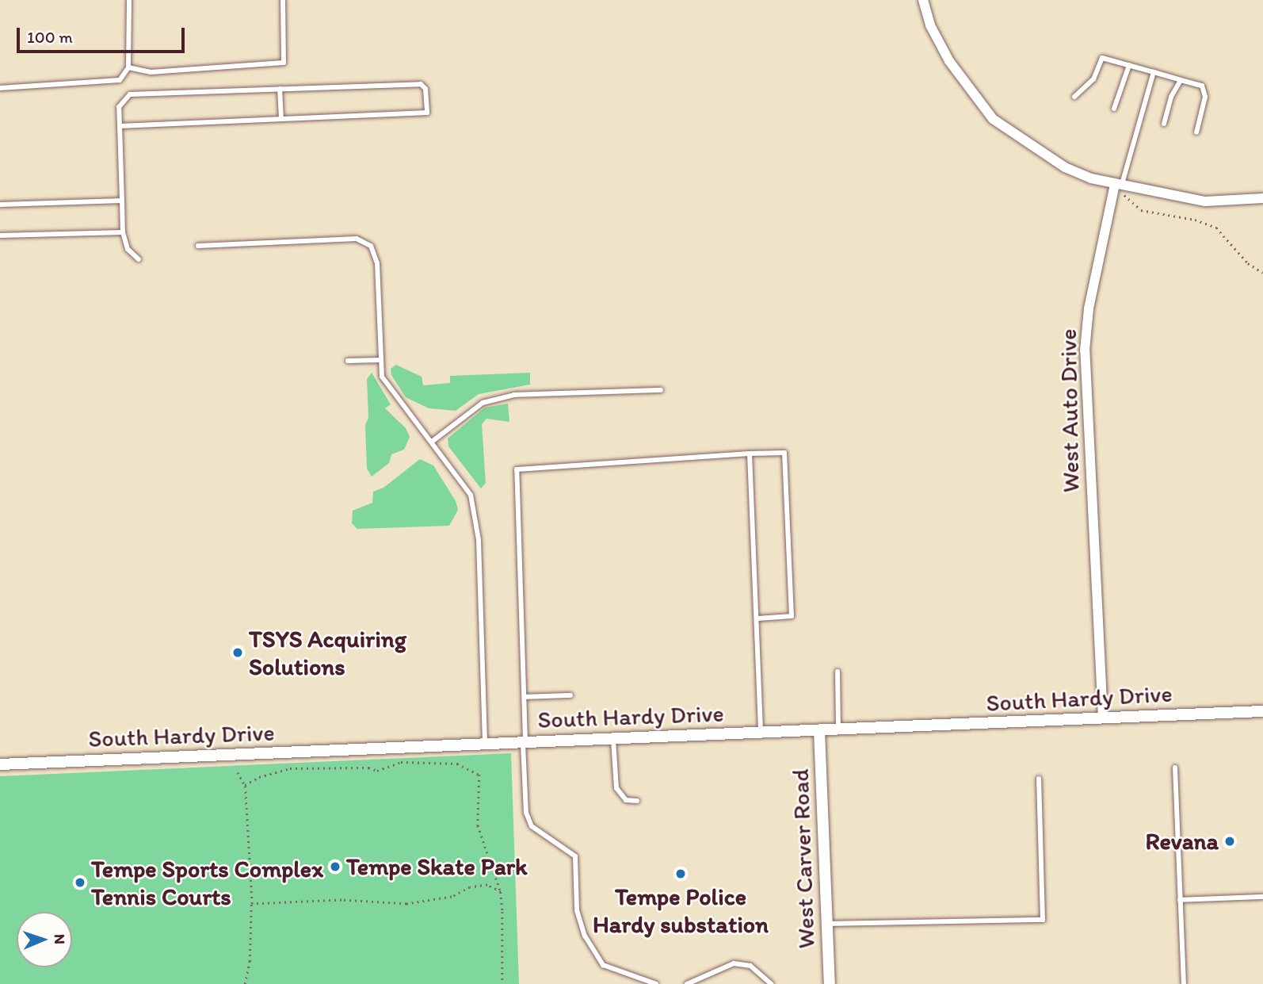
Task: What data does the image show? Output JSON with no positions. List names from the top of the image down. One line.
{"streets":{"street":["West Auto Drive","South Hardy Drive","West Carver Road"]},"crossings":[["West Auto Drive","South Hardy Drive"],["South Hardy Drive","West Carver Road"]],"places":["TSYS Acquiring Solutions","Revana","Tempe Skate Park","Tempe Police Hardy substation","Tempe Sports Complex Tennis Courts"],"scale_bar":"100 m","north":"right"}
